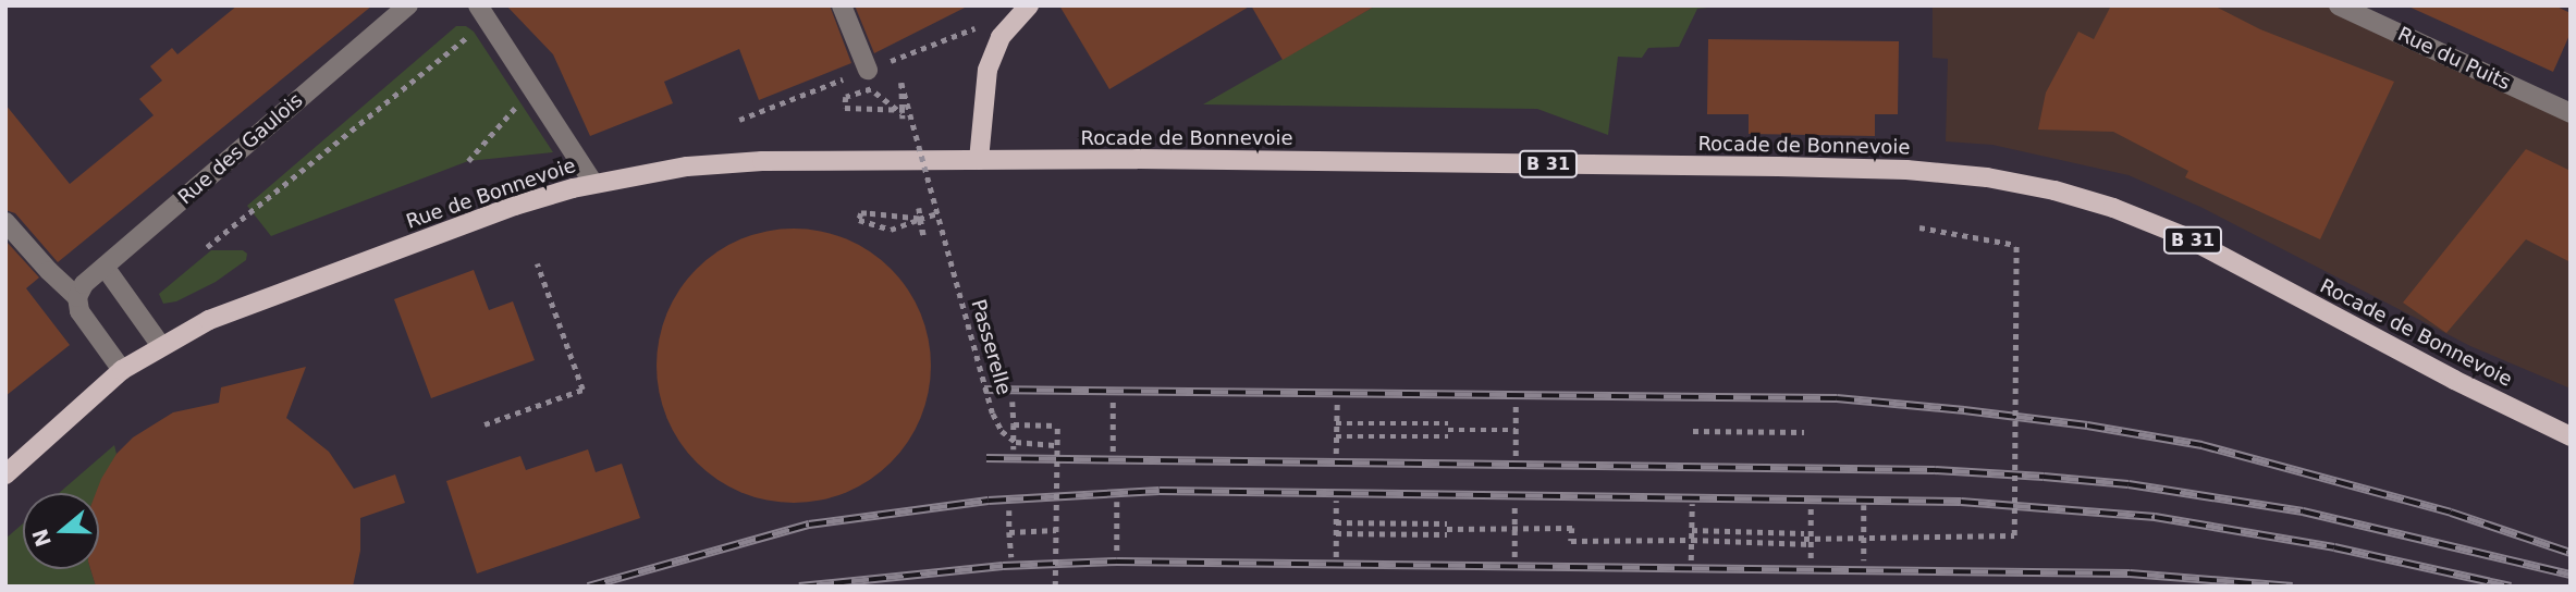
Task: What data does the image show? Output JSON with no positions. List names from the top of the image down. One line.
{"streets":{"main road":["Rocade de Bonnevoie","B 31","Rue de Bonnevoie"],"street":["Rue du Puits","Rue des Gaulois"],"path":["Passerelle"]},"crossings":[["Rocade de Bonnevoie","Rue de Bonnevoie"]],"north":"left"}
